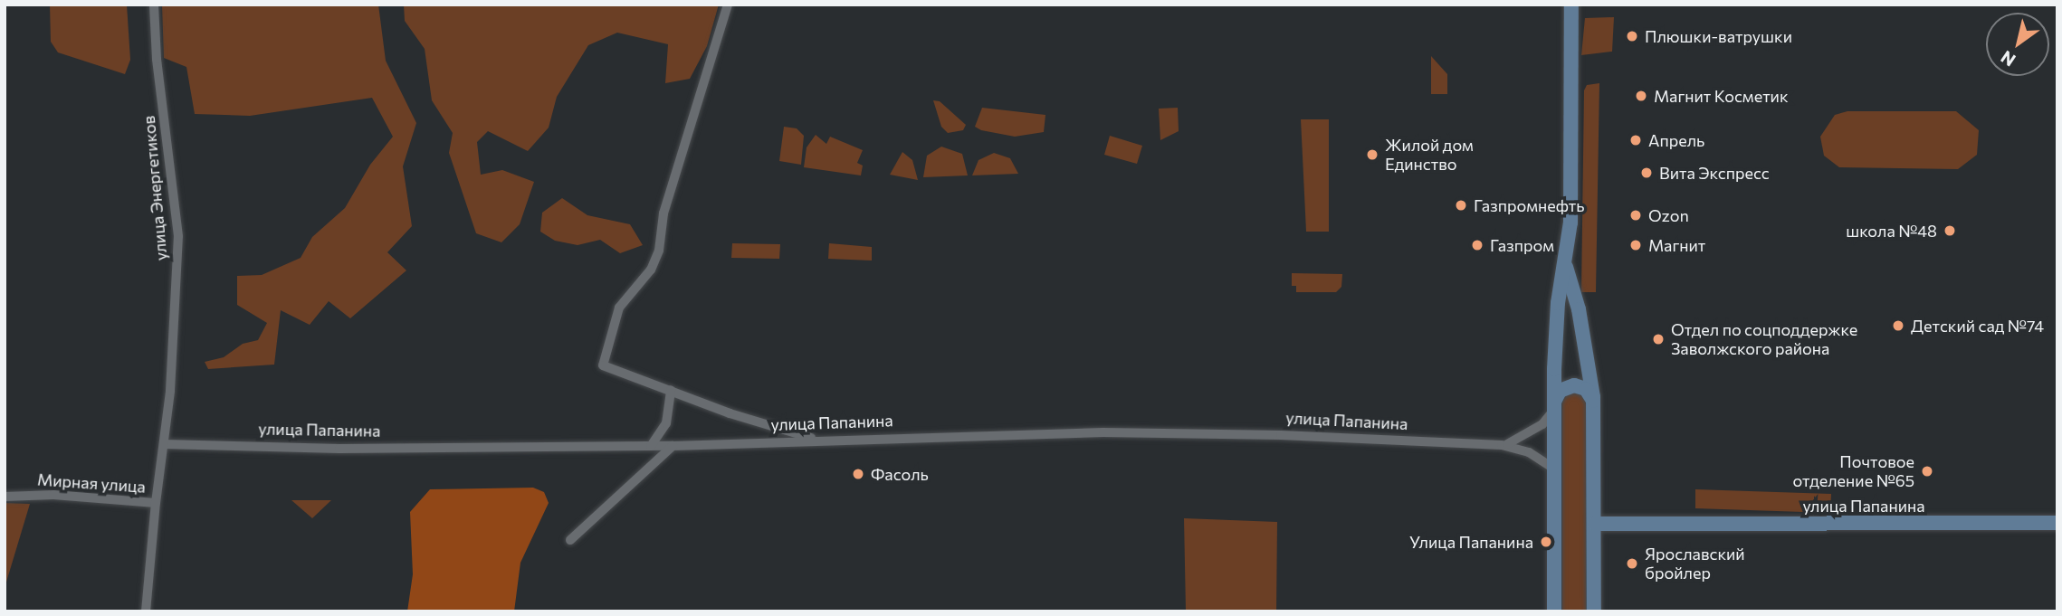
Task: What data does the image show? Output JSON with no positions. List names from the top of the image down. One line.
{"streets":{"street":["улица Энергетиков","улица Папанина","Мирная улица"]},"crossings":[["улица Энергетиков","улица Папанина"],["улица Энергетиков","Мирная улица"],["улица Папанина","Мирная улица"]],"places":["Плюшки-ватрушки","Магнит Косметик","Апрель","Жилой дом Единство","Вита Экспресс","Газпромнефть","Ozon","школа №48","Газпром","Магнит","Детский сад №74","Отдел по соцподдержке Заволжского района","Почтовое отделение №65","Фасоль","Улица Папанина","Ярославский бройлер"],"north":"bottom left"}
